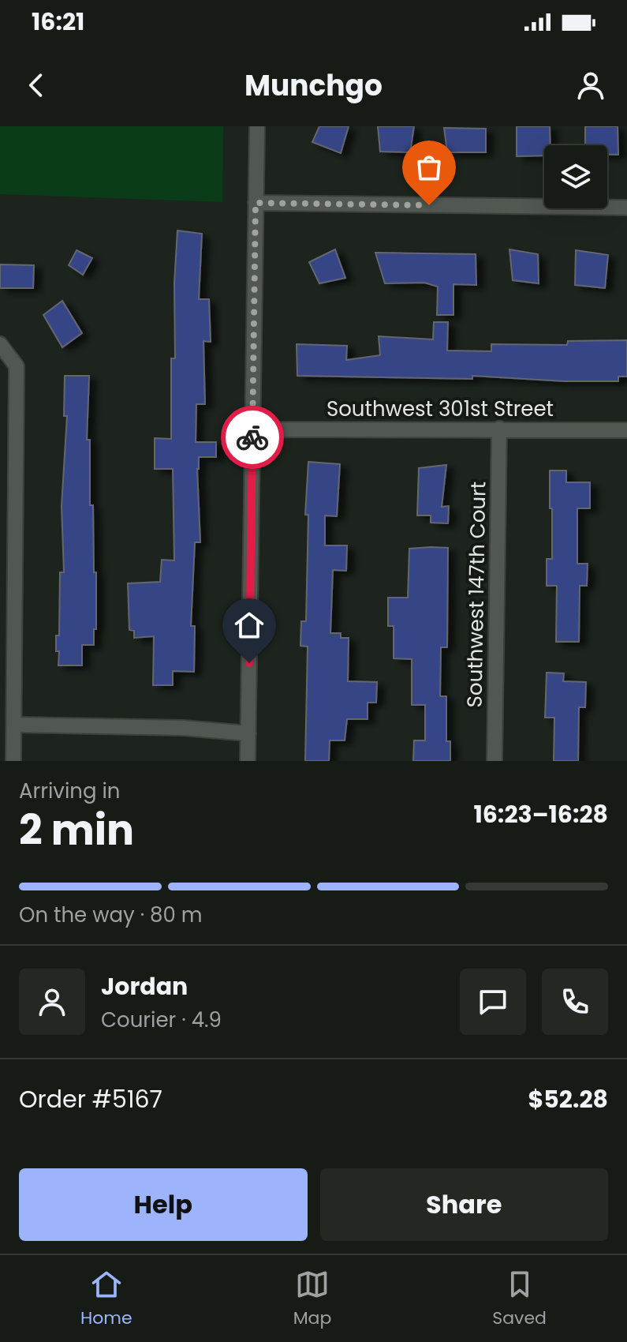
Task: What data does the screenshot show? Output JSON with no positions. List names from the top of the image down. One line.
{"streets":{"street":["Southwest 301st Street","Southwest 147th Court"]},"crossings":[["Southwest 301st Street","Southwest 147th Court"]],"page":{"status":"16:21","header":"Munchgo","heading":["2 min","Arriving in","16:23–16:28"],"panel":["Jordan","Courier · 4.9","Order #5167","$52.28"],"bar":"On the way · 80 m","buttons":["Help","Share"],"tabs":["Home","Map","Saved"]}}
